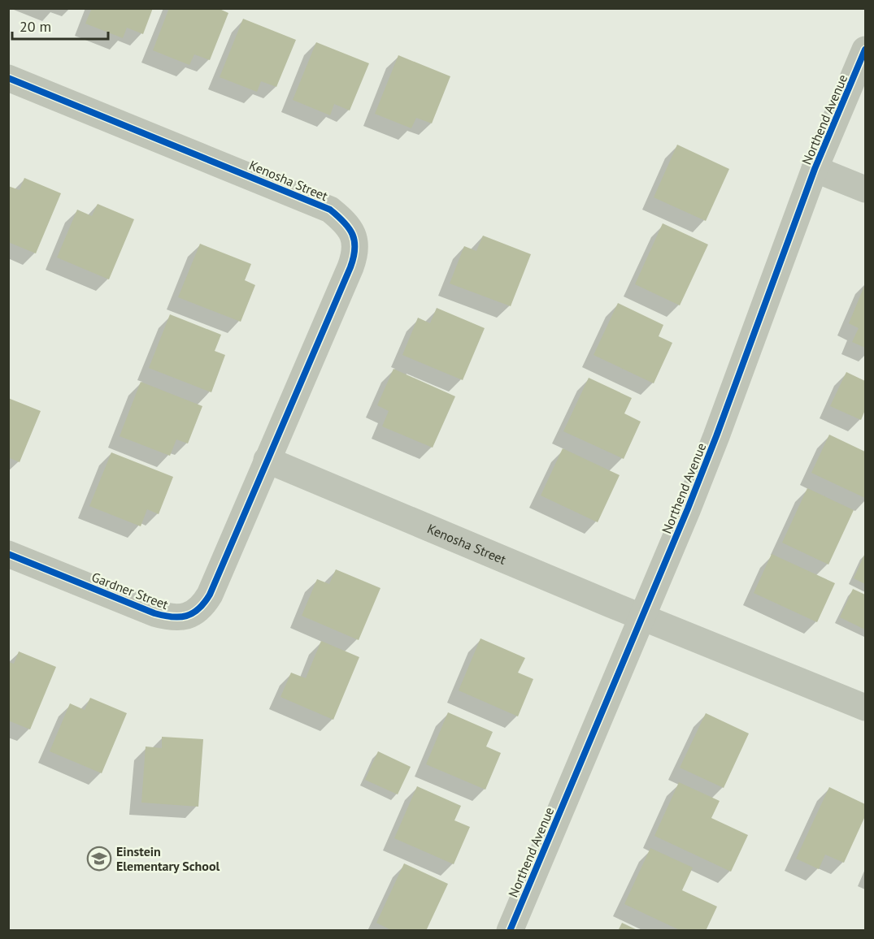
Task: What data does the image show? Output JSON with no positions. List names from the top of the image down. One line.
{"streets":{"street":["Northend Avenue","Kenosha Street","Gardner Street"]},"crossings":[["Northend Avenue","Kenosha Street"],["Kenosha Street","Gardner Street"]],"places":{"school or university":["Einstein Elementary School"]},"scale_bar":"20 m"}
